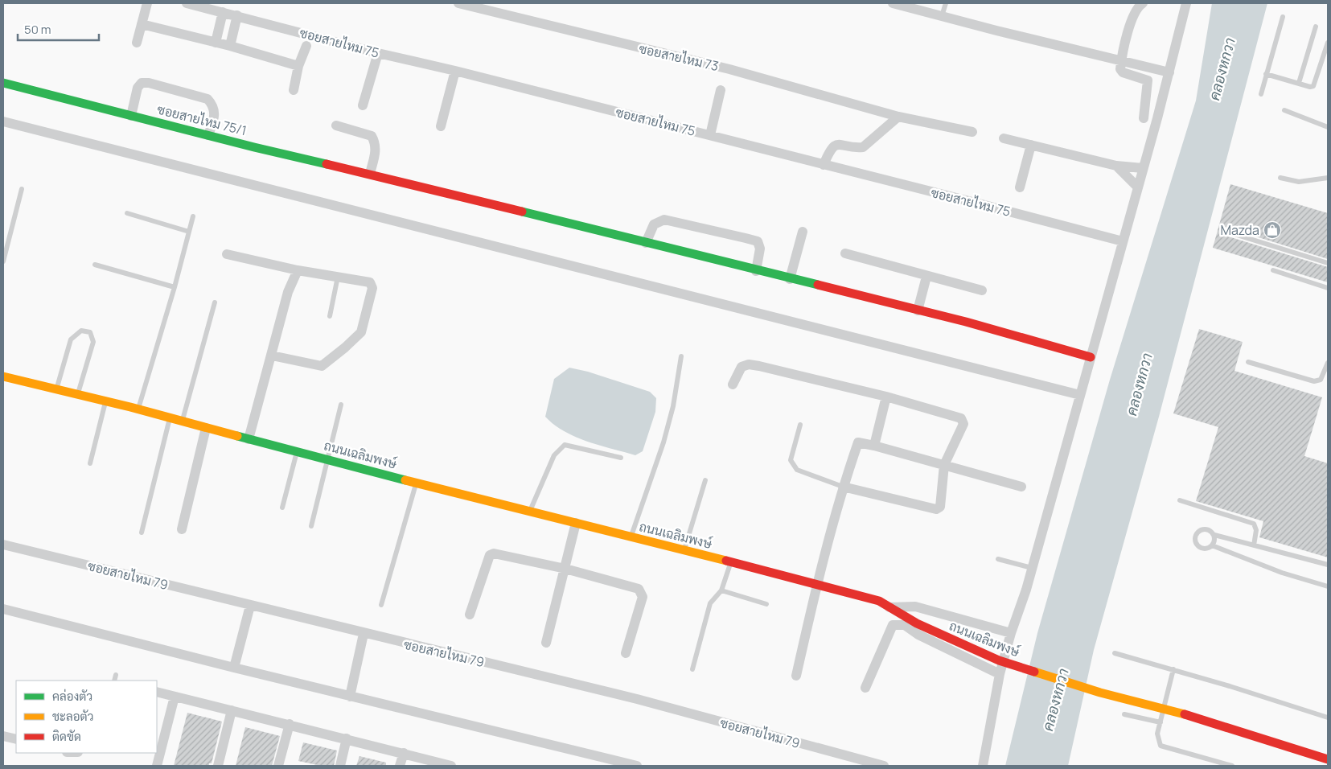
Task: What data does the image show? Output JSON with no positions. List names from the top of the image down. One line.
{"streets":{"main road":["ซอยสายไหม 75/1","ถนนเฉลิมพงษ์"],"street":["ซอยสายไหม 75","ซอยสายไหม 73","ซอยสายไหม 79"]},"water":["คลองหกวา"],"places":{"shop":["Mazda"]},"legend":["คล่องตัว","ชะลอตัว","ติดขัด"],"scale_bar":"50 m"}
